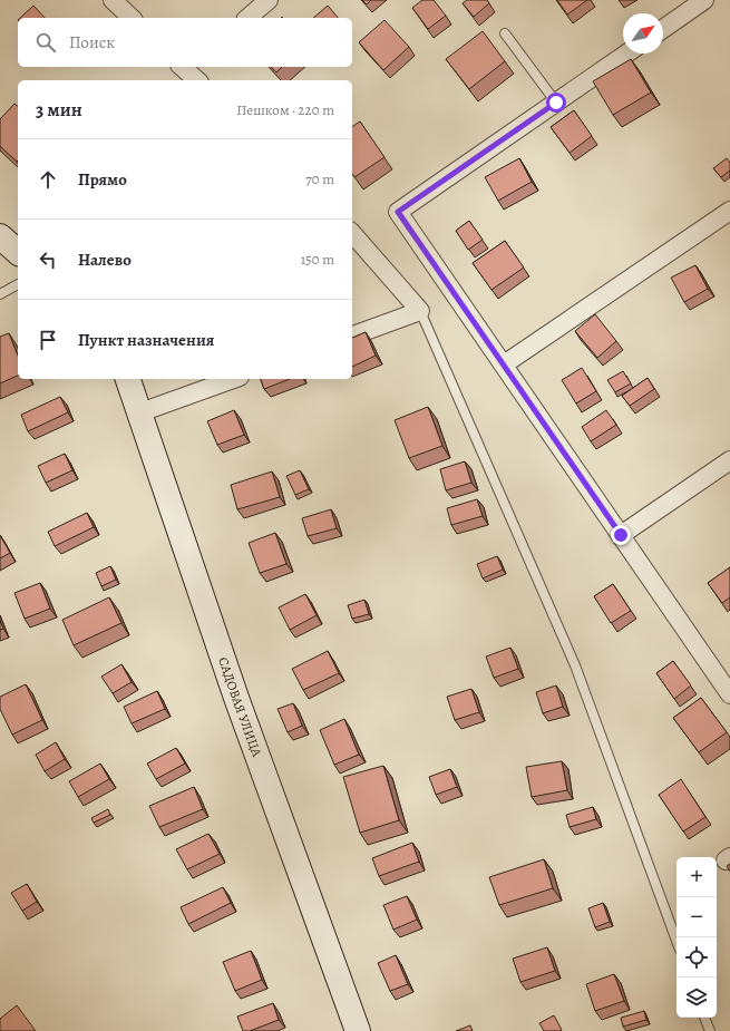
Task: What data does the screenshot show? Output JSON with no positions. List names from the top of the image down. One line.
{"streets":{"street":["САДОВАЯ УЛИЦА"]},"north":"top right","page":{"search":"Поиск","heading":["3 мин","Пешком · 220 m"],"list":[["Прямо","70 m"],["Налево","150 m"],"Пункт назначения"],"map_buttons":["+","−"]}}
